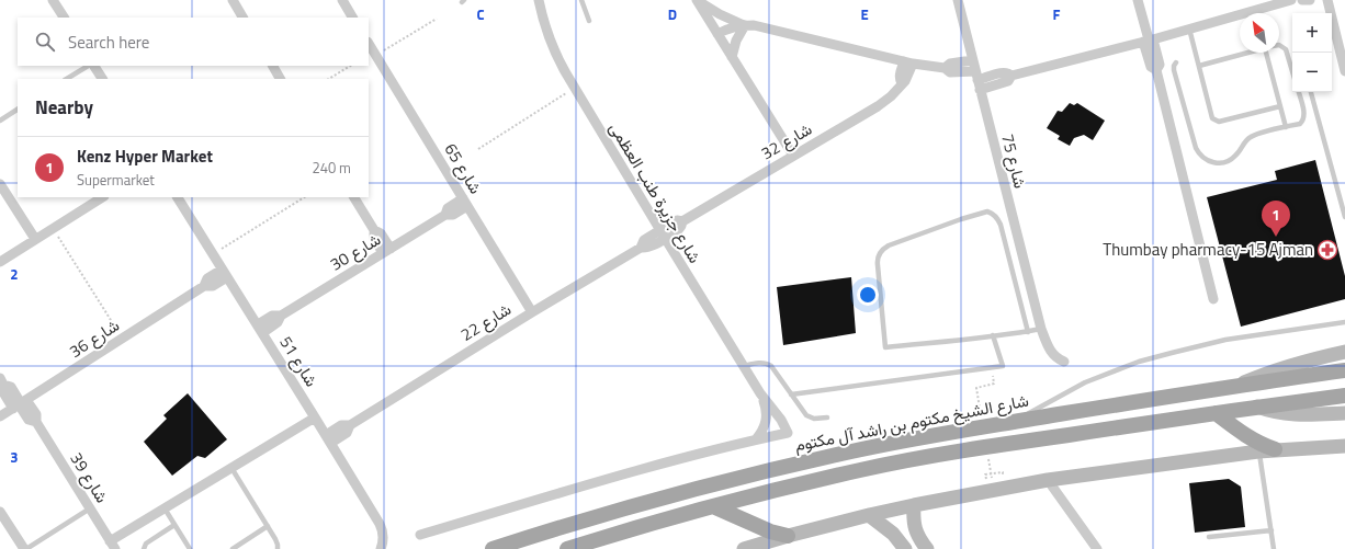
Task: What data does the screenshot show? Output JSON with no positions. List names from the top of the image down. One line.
{"streets":{"main road":["شارع الشيخ مكتوم بن راشد آل مكتوم"],"street":["شارع 32","شارع 75","شارع 65","شارع جزيرة طنب العظمى","شارع 30","شارع 22","شارع 36","شارع 51","شارع 39"]},"crossings":[["شارع 32","شارع جزيرة طنب العظمى"],["شارع 32","شارع 22"],["شارع 65","شارع 30"],["شارع 65","شارع 22"],["شارع جزيرة طنب العظمى","شارع 22"],["شارع 30","شارع 51"],["شارع 22","شارع 51"],["شارع 36","شارع 51"],["شارع 36","شارع 39"]],"places":{"pharmacy":["Thumbay pharmacy-15 Ajman"]},"north":"top left","page":{"map_buttons":["+","−"],"search":"Search here","heading":"Nearby","list":[{"mark":"1","name":"Kenz Hyper Market","note":"Supermarket","value":"240 m"}],"pins":"1"},"grid":{"columns":["C","D","E","F"],"rows":["2","3"]}}
